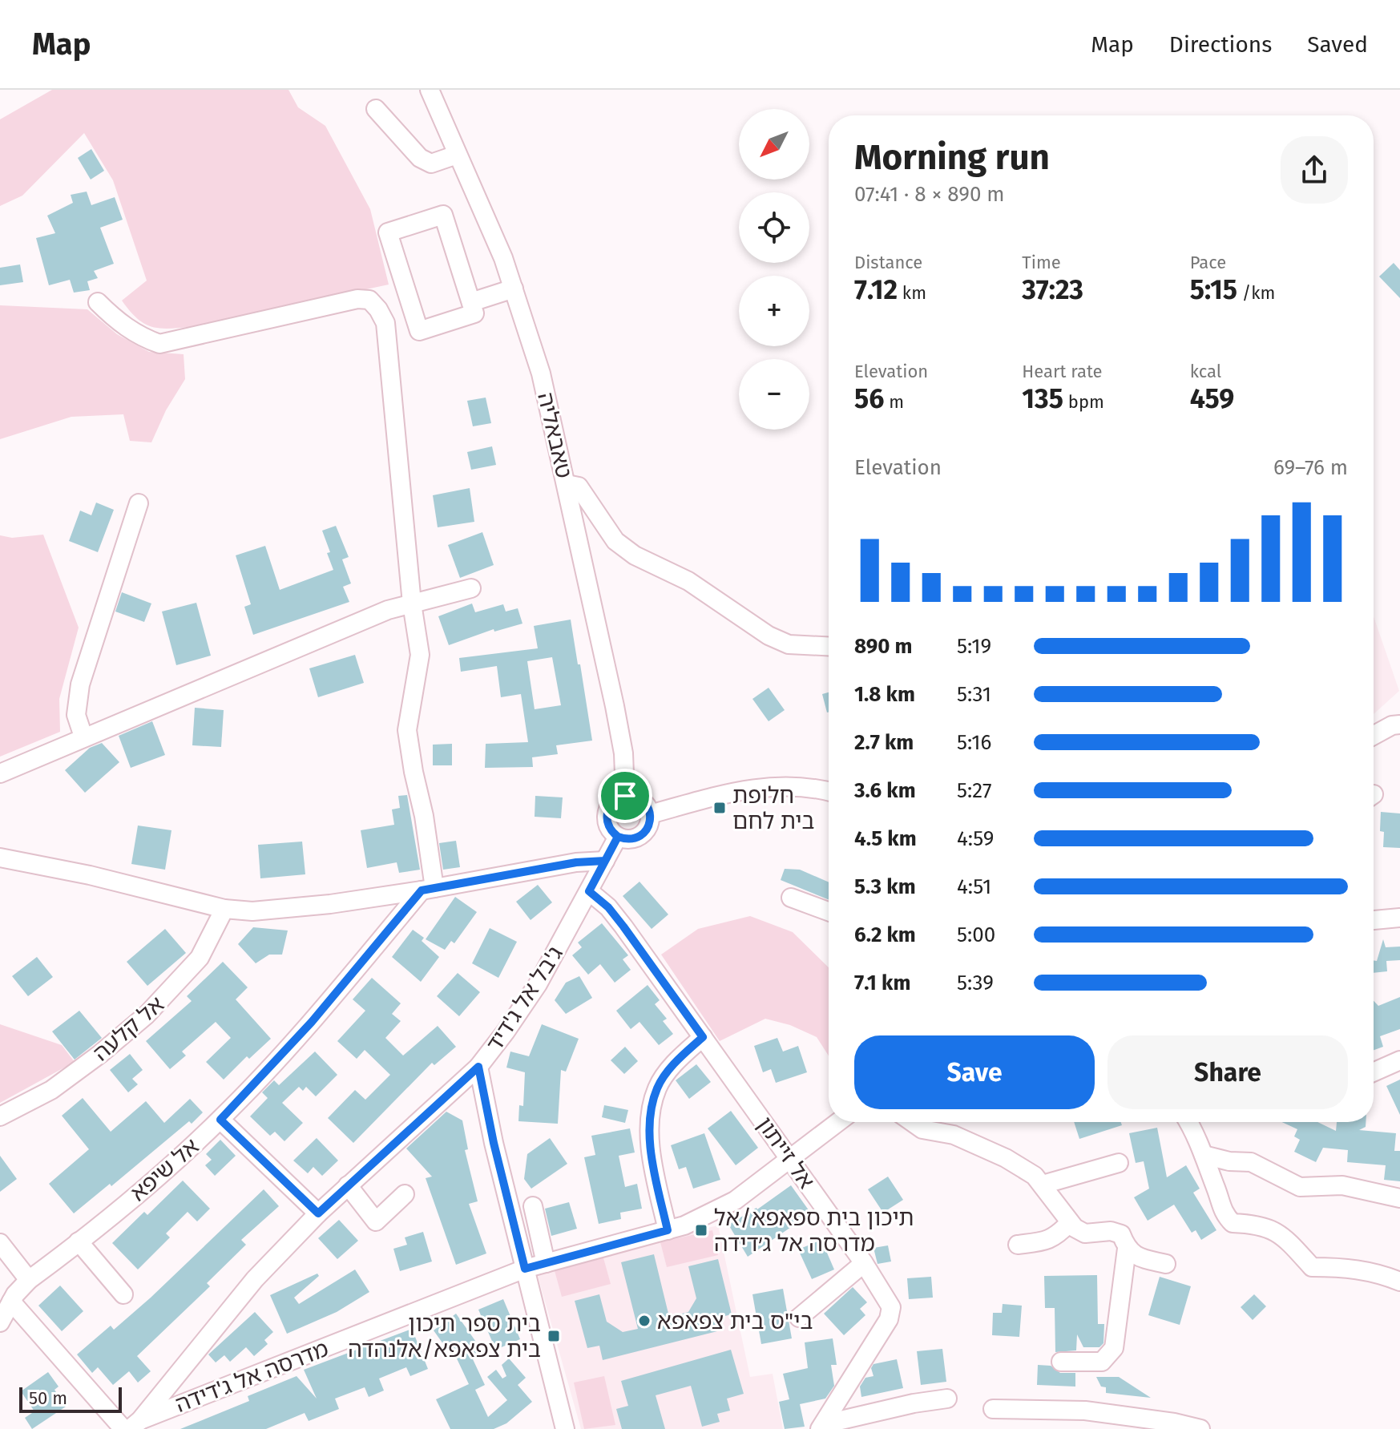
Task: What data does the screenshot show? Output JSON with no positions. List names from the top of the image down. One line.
{"streets":{"street":["טאבאליה","ג'בל אל ג'דיד","אל קלעה","אל זייתון","אל שיפא","מדרסה אל ג'דידה"]},"crossings":[["טאבאליה","ג'בל אל ג'דיד"],["ג'בל אל ג'דיד","אל זייתון"],["ג'בל אל ג'דיד","מדרסה אל ג'דידה"],["אל זייתון","מדרסה אל ג'דידה"]],"places":{"transit":["חלופת בית לחם","תיכון בית ספאפא/אל מדרסה אל ג׳דידה","בית ספר תיכון בית צפאפא/אלנהדה"],"other":["בי\"ס בית צפאפא"]},"scale_bar":"50 m","north":"bottom left","page":{"header":"Map","nav":["Map","Directions","Saved"],"map_buttons":["+","−"],"heading":["Morning run","07:41 · 8 × 890 m"],"stats":[["Distance","7.12 km"],["Time","37:23"],["Pace","5:15 /km"],["Elevation","56 m"],["Heart rate","135 bpm"],["kcal","459"]],"chart":["Elevation","69–76 m"],"list":[{"name":"890 m","note":"5:19"},{"name":"1.8 km","note":"5:31"},{"name":"2.7 km","note":"5:16"},{"name":"3.6 km","note":"5:27"},{"name":"4.5 km","note":"4:59"},{"name":"5.3 km","note":"4:51"},{"name":"6.2 km","note":"5:00"},{"name":"7.1 km","note":"5:39"}],"buttons":["Save","Share"],"scale":"50 m"}}
